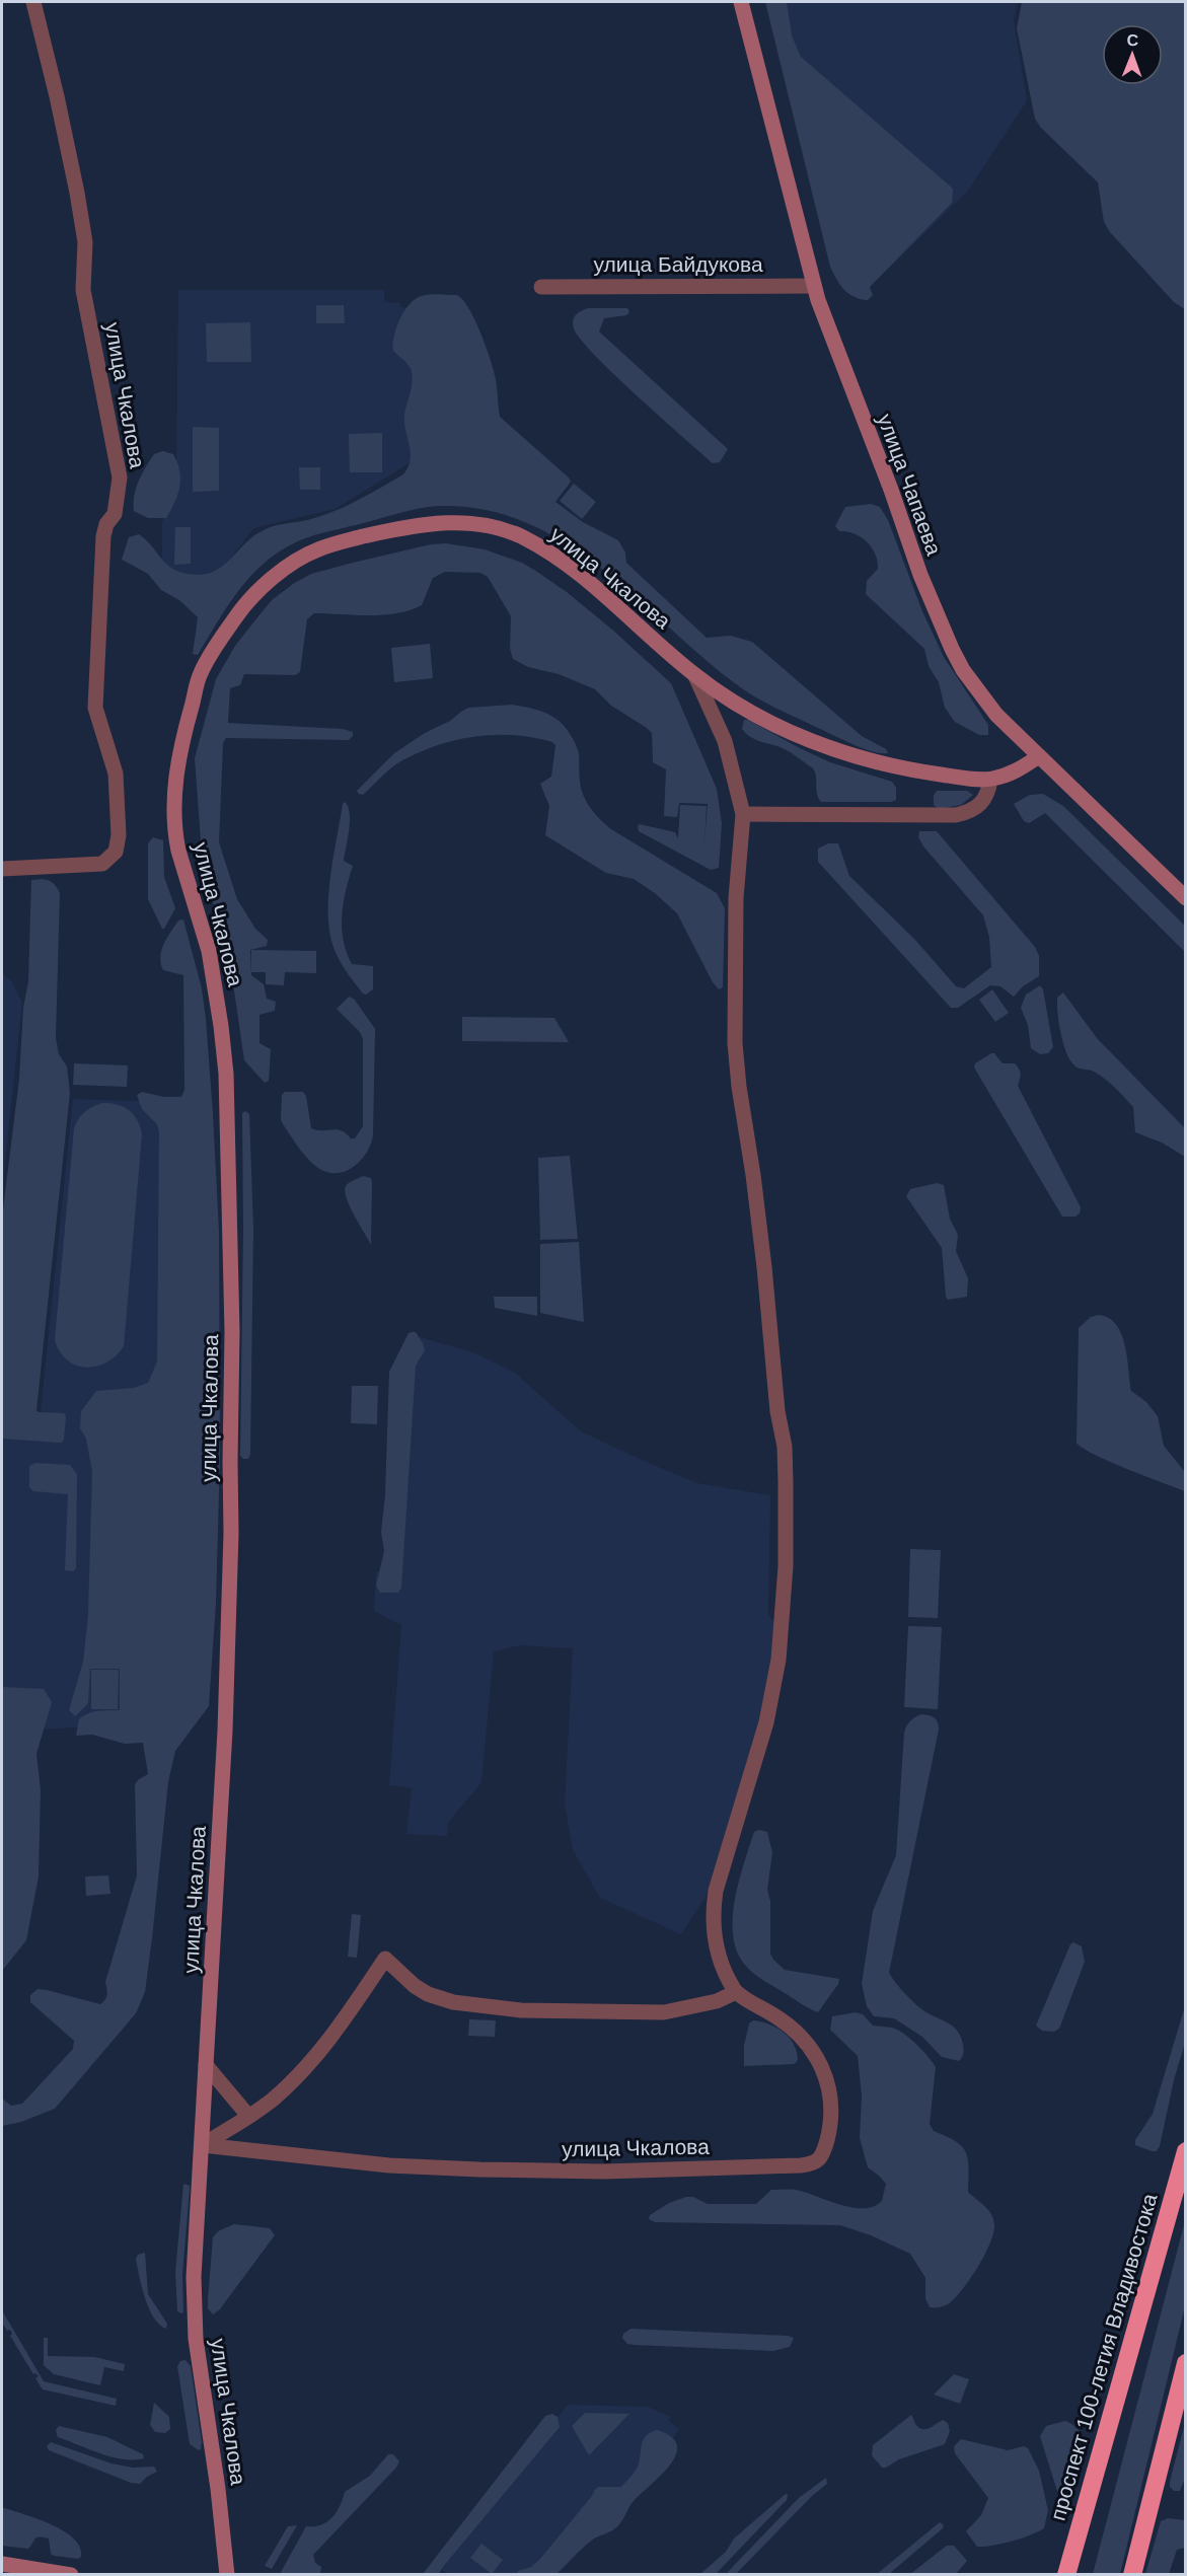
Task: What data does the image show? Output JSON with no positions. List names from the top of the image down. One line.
{"streets":{"highway":["проспект 100-летия Владивостока"],"main road":["улица Чкалова","улица Чапаева"],"street":["улица Байдукова"]},"crossings":[["улица Байдукова","улица Чапаева"],["улица Чкалова","улица Чапаева"]],"north":"top"}
